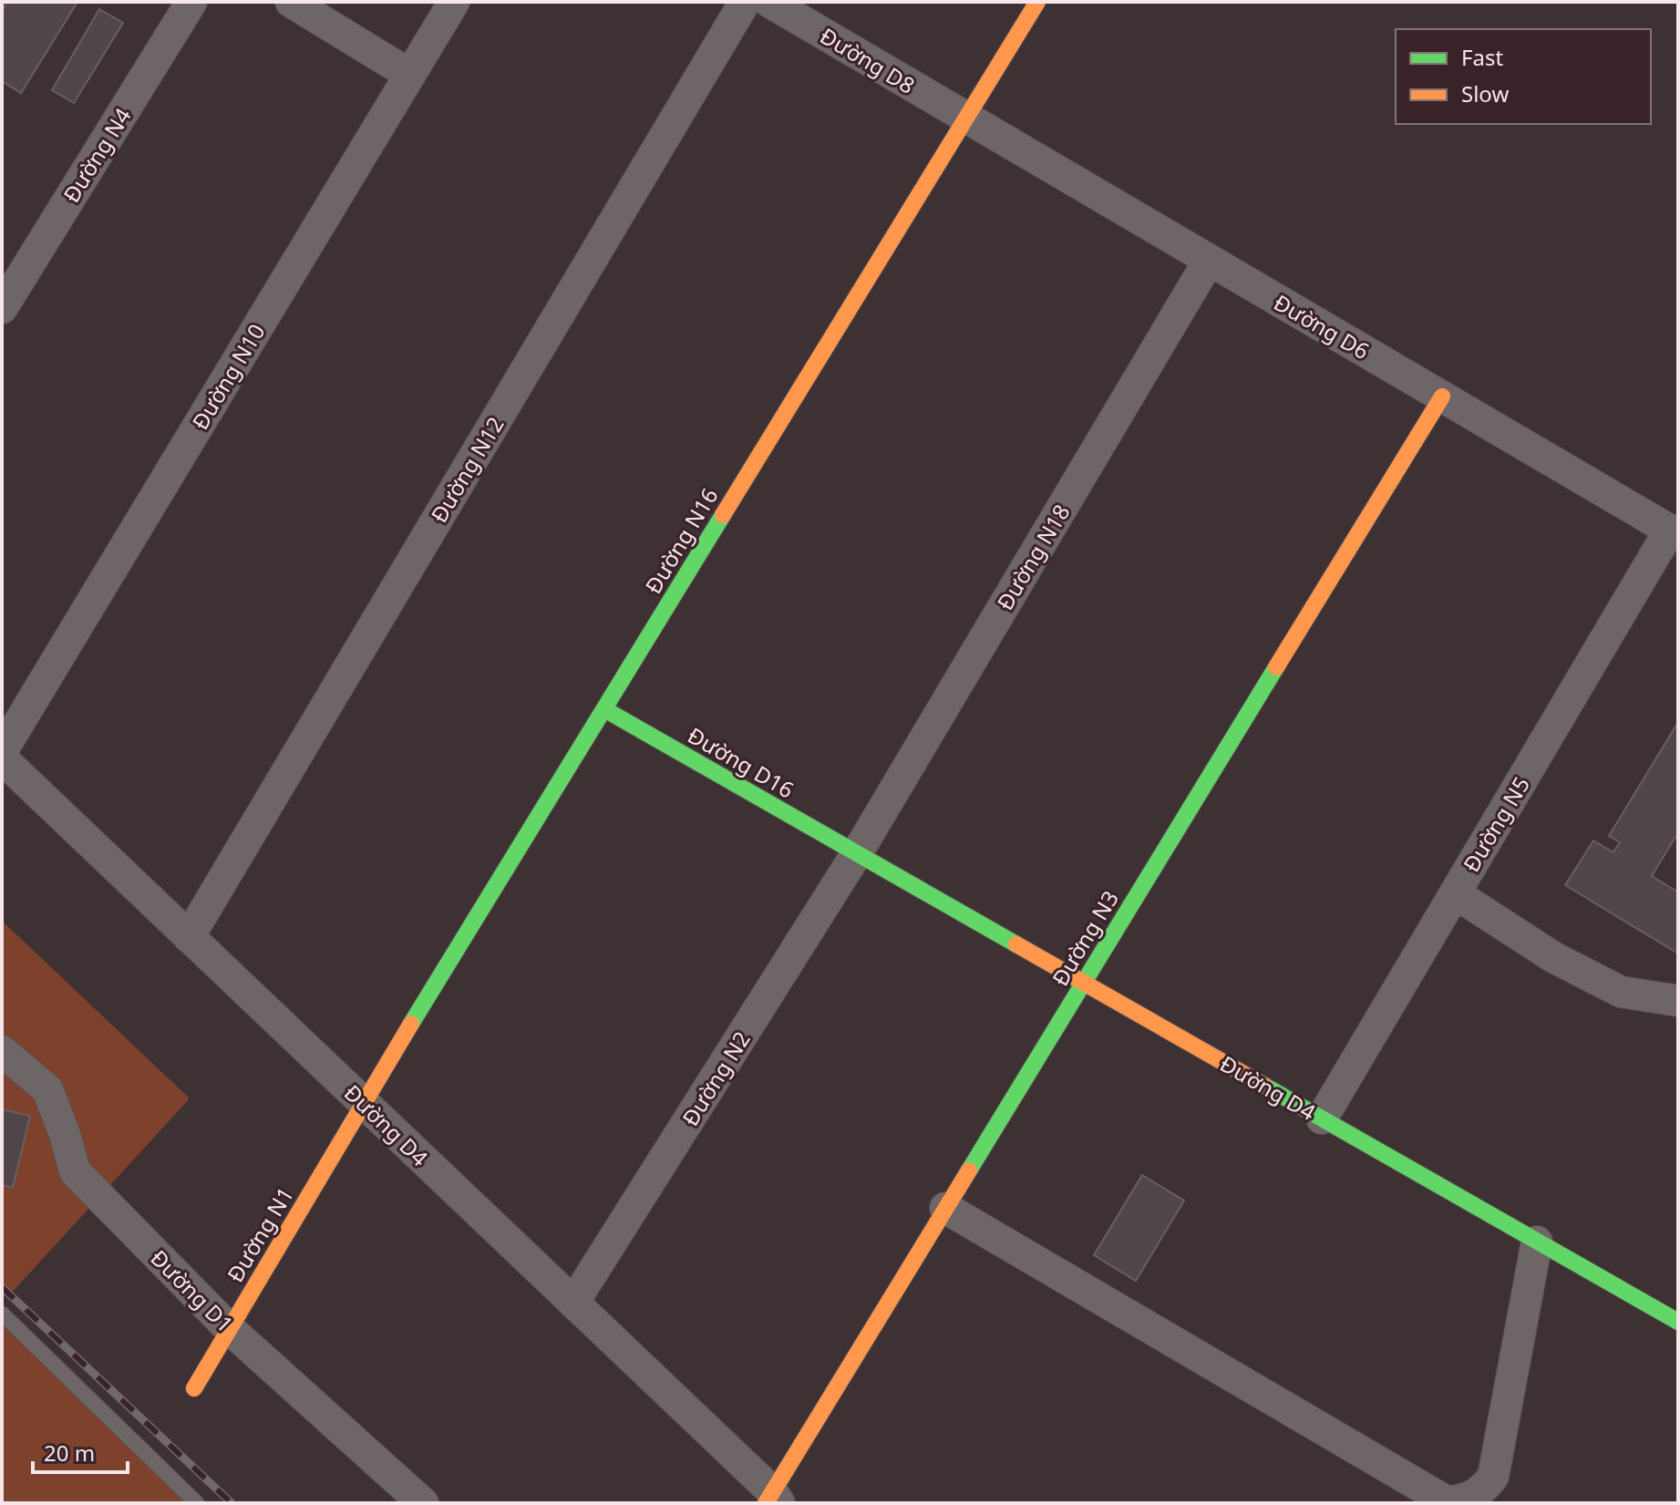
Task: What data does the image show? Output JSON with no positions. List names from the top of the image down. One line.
{"streets":{"street":["Đường D8","Đường N4","Đường D6","Đường N10","Đường N12","Đường N16","Đường N18","Đường D16","Đường N5","Đường N3","Đường N2","Đường D4","Đường N1","Đường D1"]},"crossings":[["Đường D8","Đường D6"],["Đường D8","Đường N16"],["Đường D6","Đường N16"],["Đường D6","Đường N18"],["Đường D6","Đường N5"],["Đường D6","Đường N3"],["Đường N12","Đường D4"],["Đường N16","Đường D16"],["Đường N16","Đường D4"],["Đường N16","Đường N1"],["Đường N18","Đường D16"],["Đường N18","Đường N2"],["Đường N18","Đường D4"],["Đường D16","Đường N2"],["Đường D16","Đường D4"],["Đường N5","Đường D4"],["Đường N3","Đường D4"],["Đường N2","Đường D4"],["Đường D4","Đường N1"],["Đường N1","Đường D1"]],"legend":["Fast","Slow"],"scale_bar":"20 m"}
